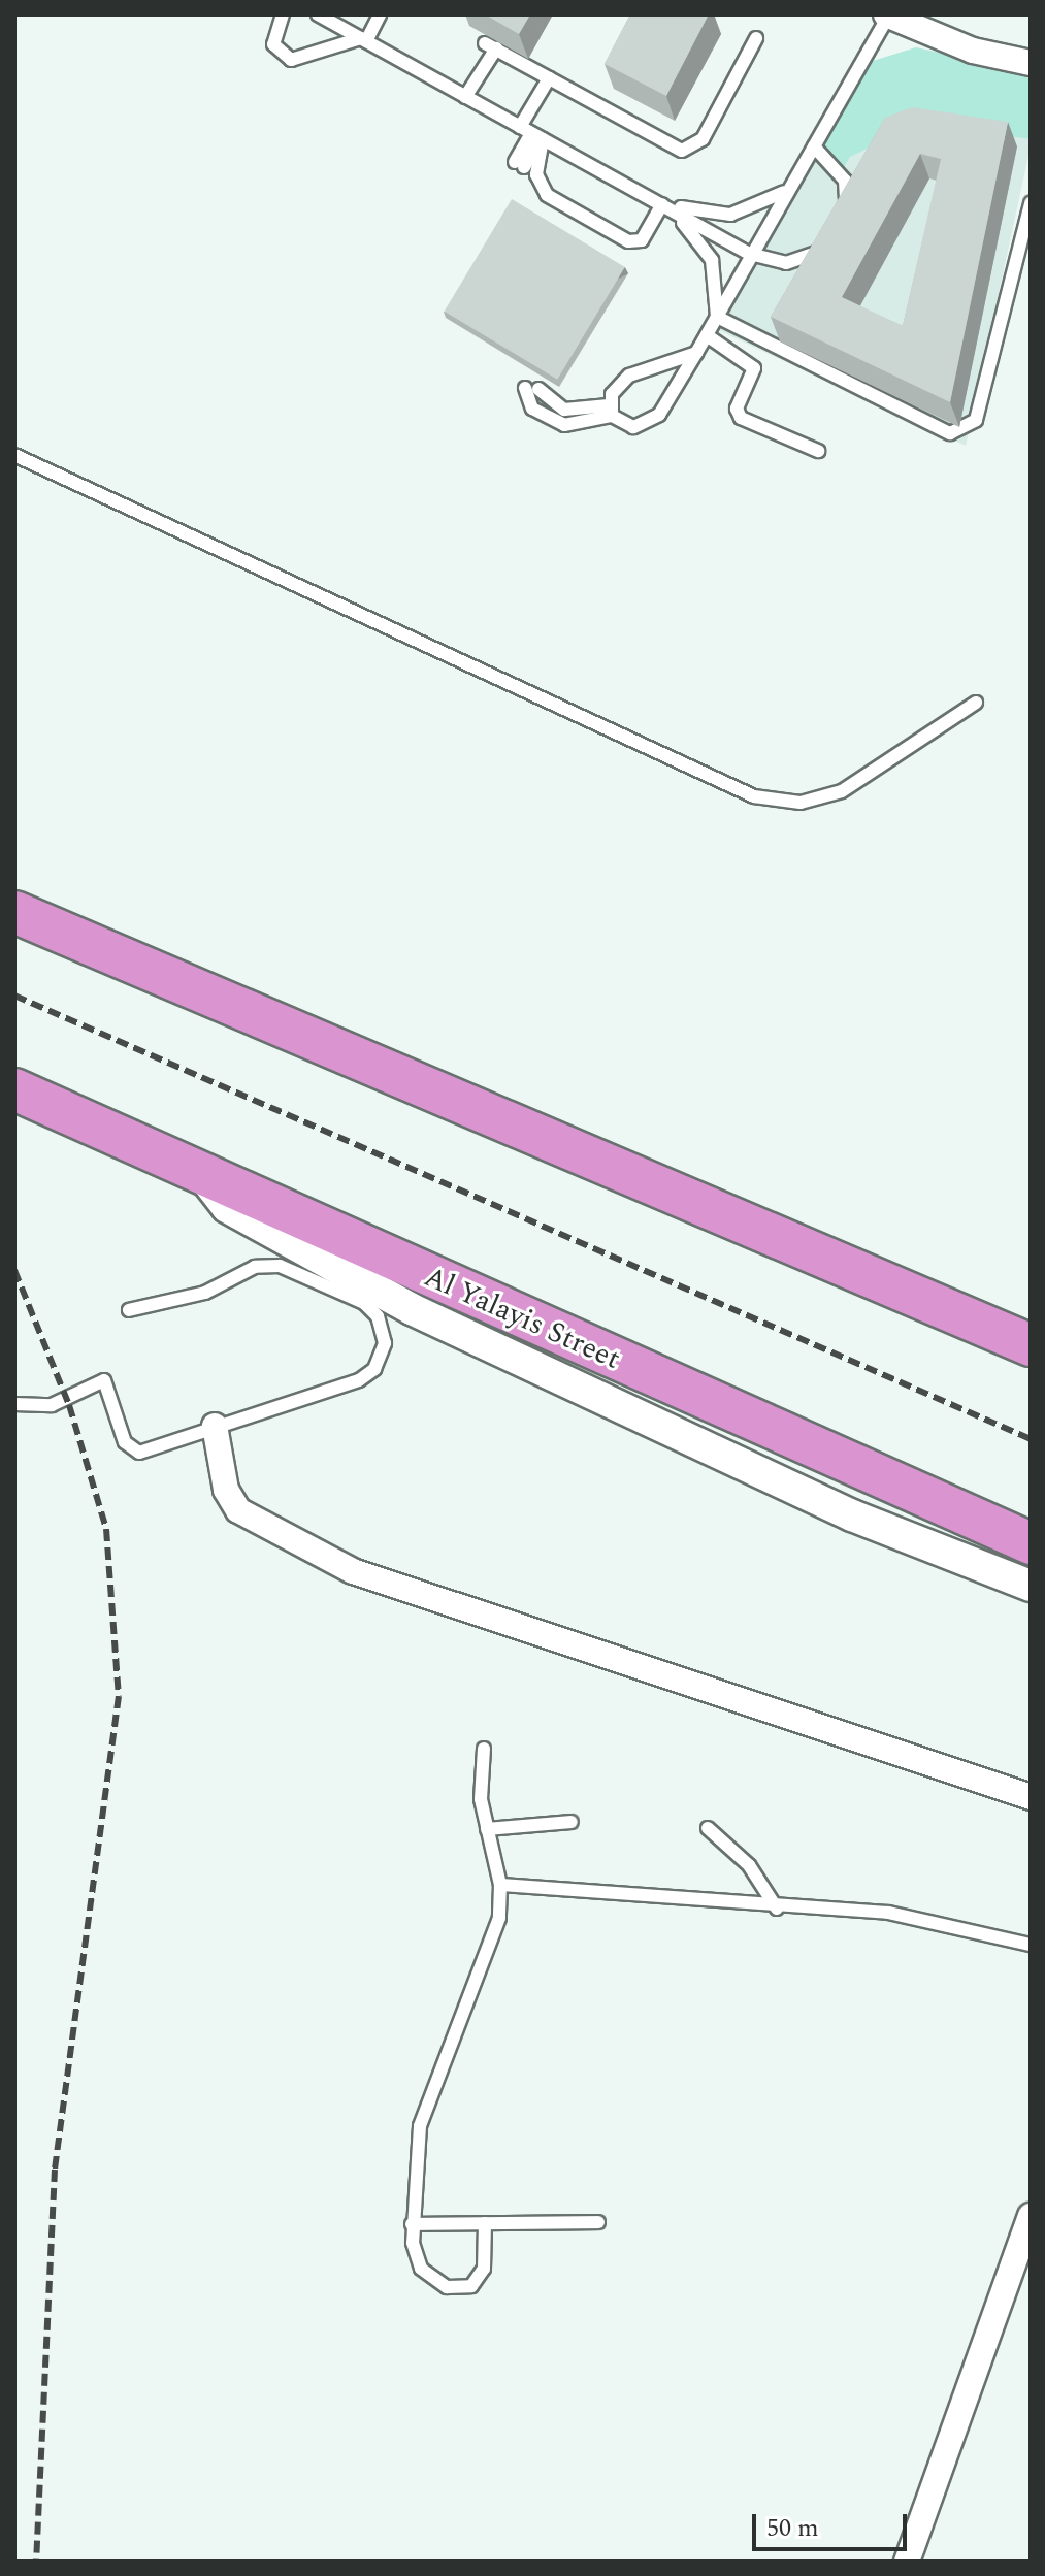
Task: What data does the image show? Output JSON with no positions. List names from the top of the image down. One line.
{"streets":{"highway":["Al Yalayis Street"]},"scale_bar":"50 m"}
